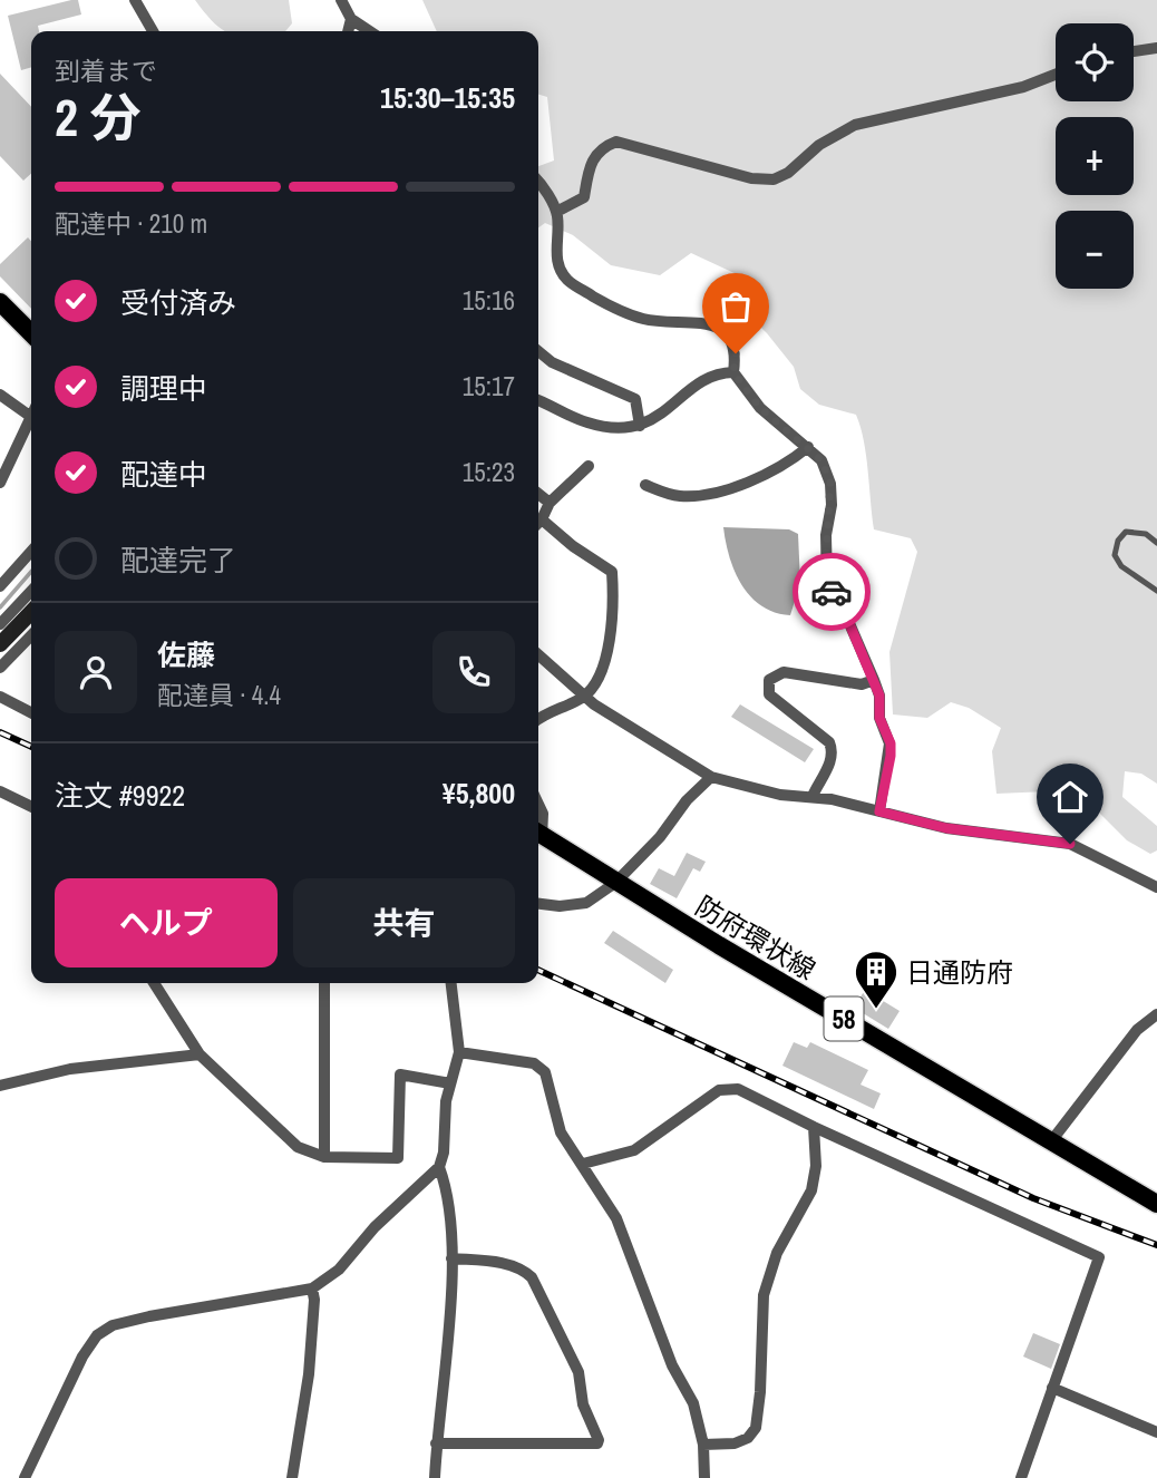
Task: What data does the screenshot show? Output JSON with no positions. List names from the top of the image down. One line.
{"streets":{"main road":["防府環状線","58"]},"places":{"building":["日通防府"]},"page":{"map_buttons":["+","−"],"heading":["2 分","到着まで","15:30–15:35"],"panel":["佐藤","配達員 · 4.4","注文 #9922","¥5,800"],"bar":"配達中 · 210 m","list":[["受付済み","15:16"],["調理中","15:17"],["配達中","15:23"],"配達完了"],"buttons":["ヘルプ","共有"]}}
